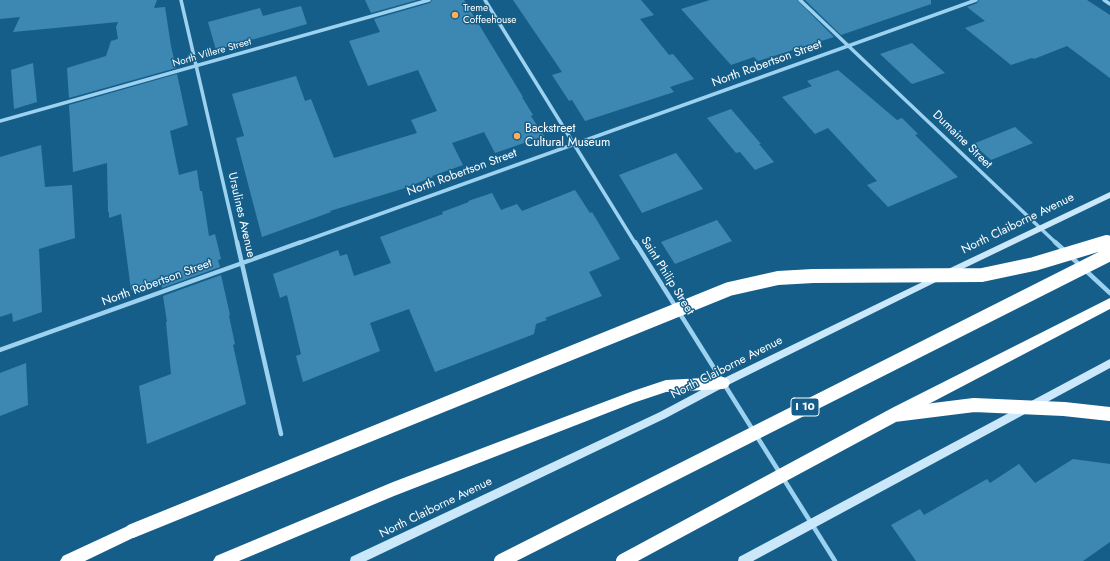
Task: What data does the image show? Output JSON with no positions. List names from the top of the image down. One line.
{"streets":{"highway":["I 10"],"main road":["North Claiborne Avenue"],"street":["North Villere Street","North Robertson Street","Dumaine Street","Ursulines Avenue","Saint Philip Street"]},"crossings":[["North Villere Street","Ursulines Avenue"],["North Robertson Street","Dumaine Street"],["North Robertson Street","Ursulines Avenue"],["North Robertson Street","Saint Philip Street"],["Dumaine Street","North Claiborne Avenue"],["North Claiborne Avenue","Saint Philip Street"]],"places":["Treme Coffeehouse","Backstreet Cultural Museum"]}
